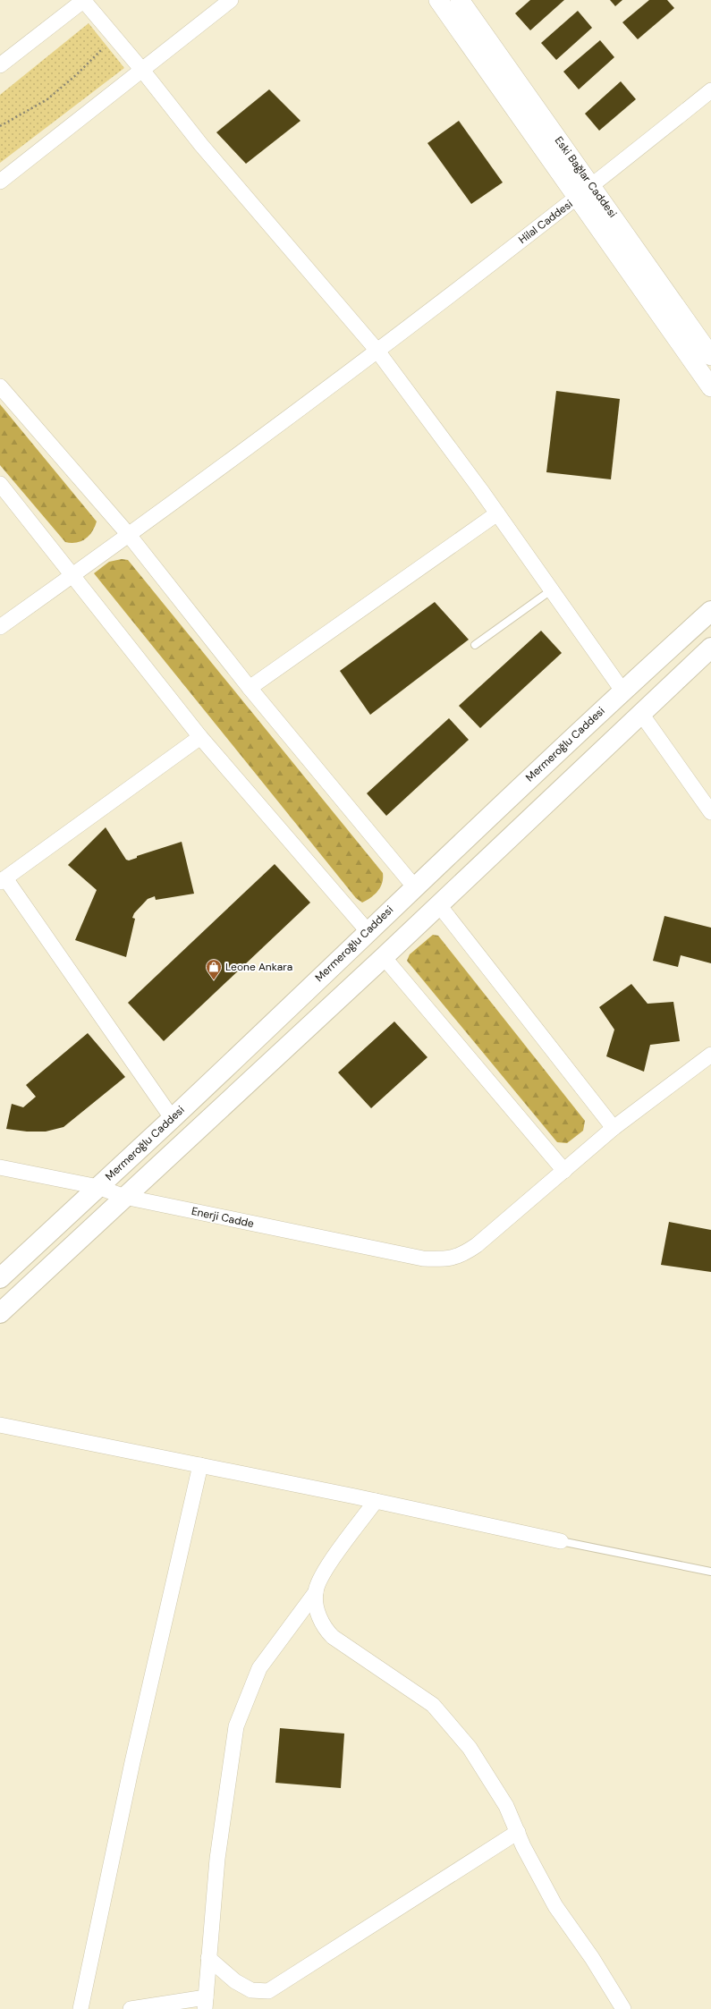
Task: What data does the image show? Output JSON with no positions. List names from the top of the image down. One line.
{"streets":{"main road":["Mermeroğlu Caddesi"],"street":["Eski Bağlar Caddesi","Hilal Caddesi","Enerji Cadde"]},"crossings":[["Eski Bağlar Caddesi","Hilal Caddesi"],["Mermeroğlu Caddesi","Enerji Cadde"]],"places":{"shop":["Leone Ankara"]}}
